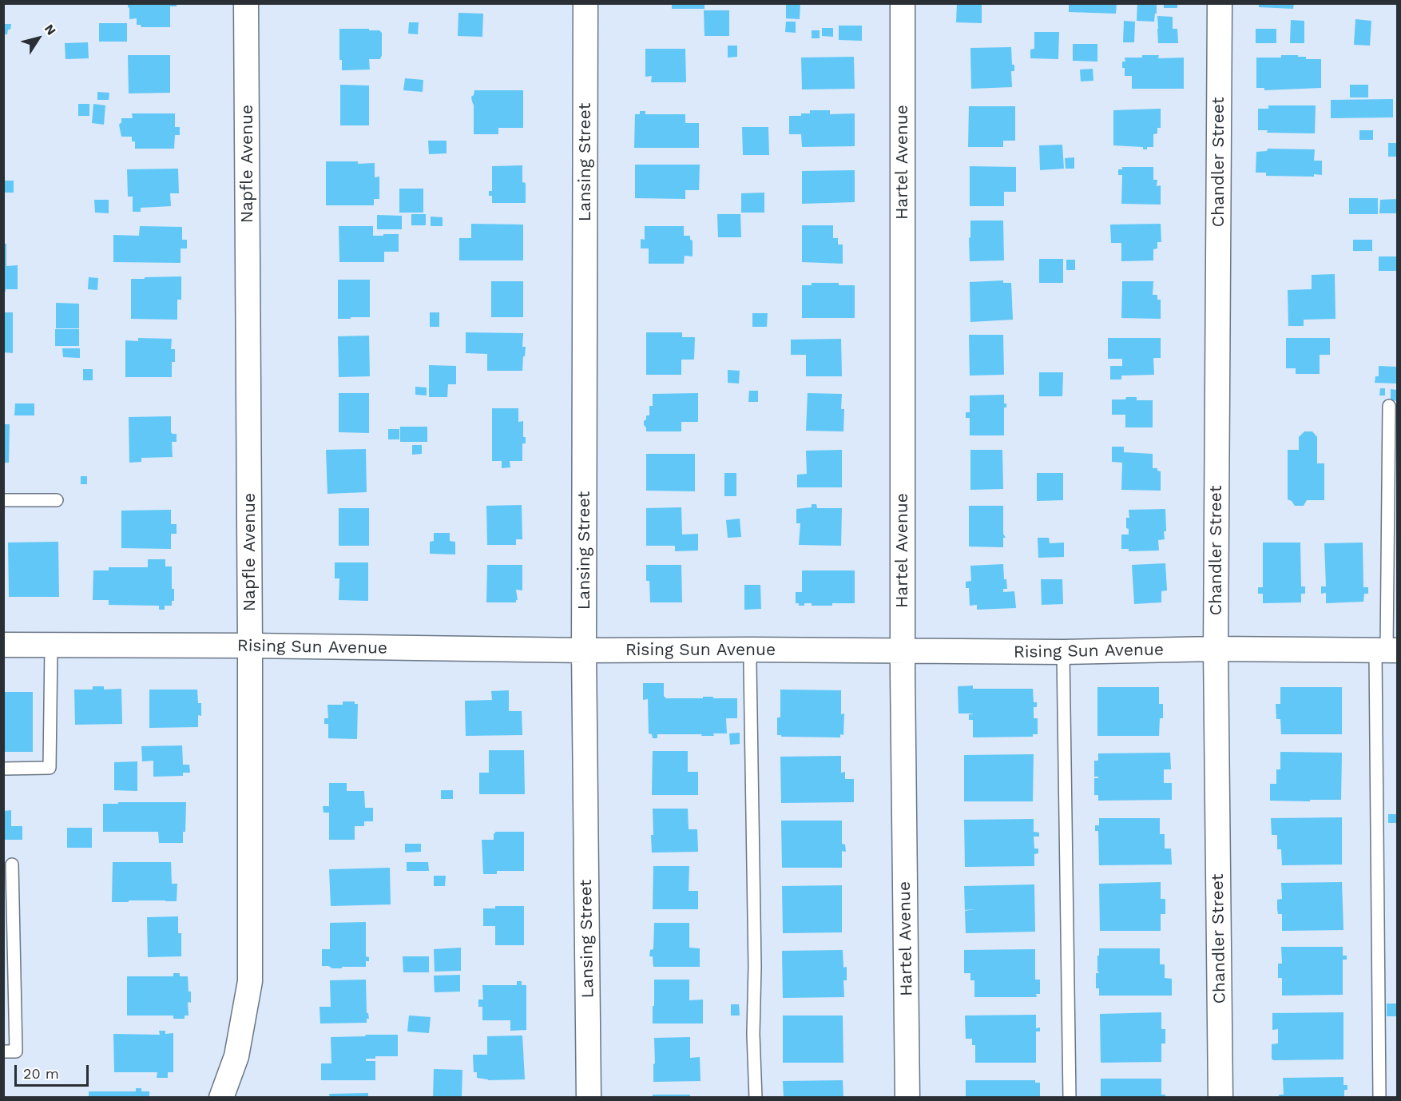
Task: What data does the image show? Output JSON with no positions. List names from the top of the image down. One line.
{"streets":{"street":["Lansing Street","Hartel Avenue","Chandler Street","Napfle Avenue","Rising Sun Avenue"]},"crossings":[["Lansing Street","Rising Sun Avenue"],["Hartel Avenue","Rising Sun Avenue"],["Chandler Street","Rising Sun Avenue"],["Napfle Avenue","Rising Sun Avenue"]],"scale_bar":"20 m","north":"top right"}
